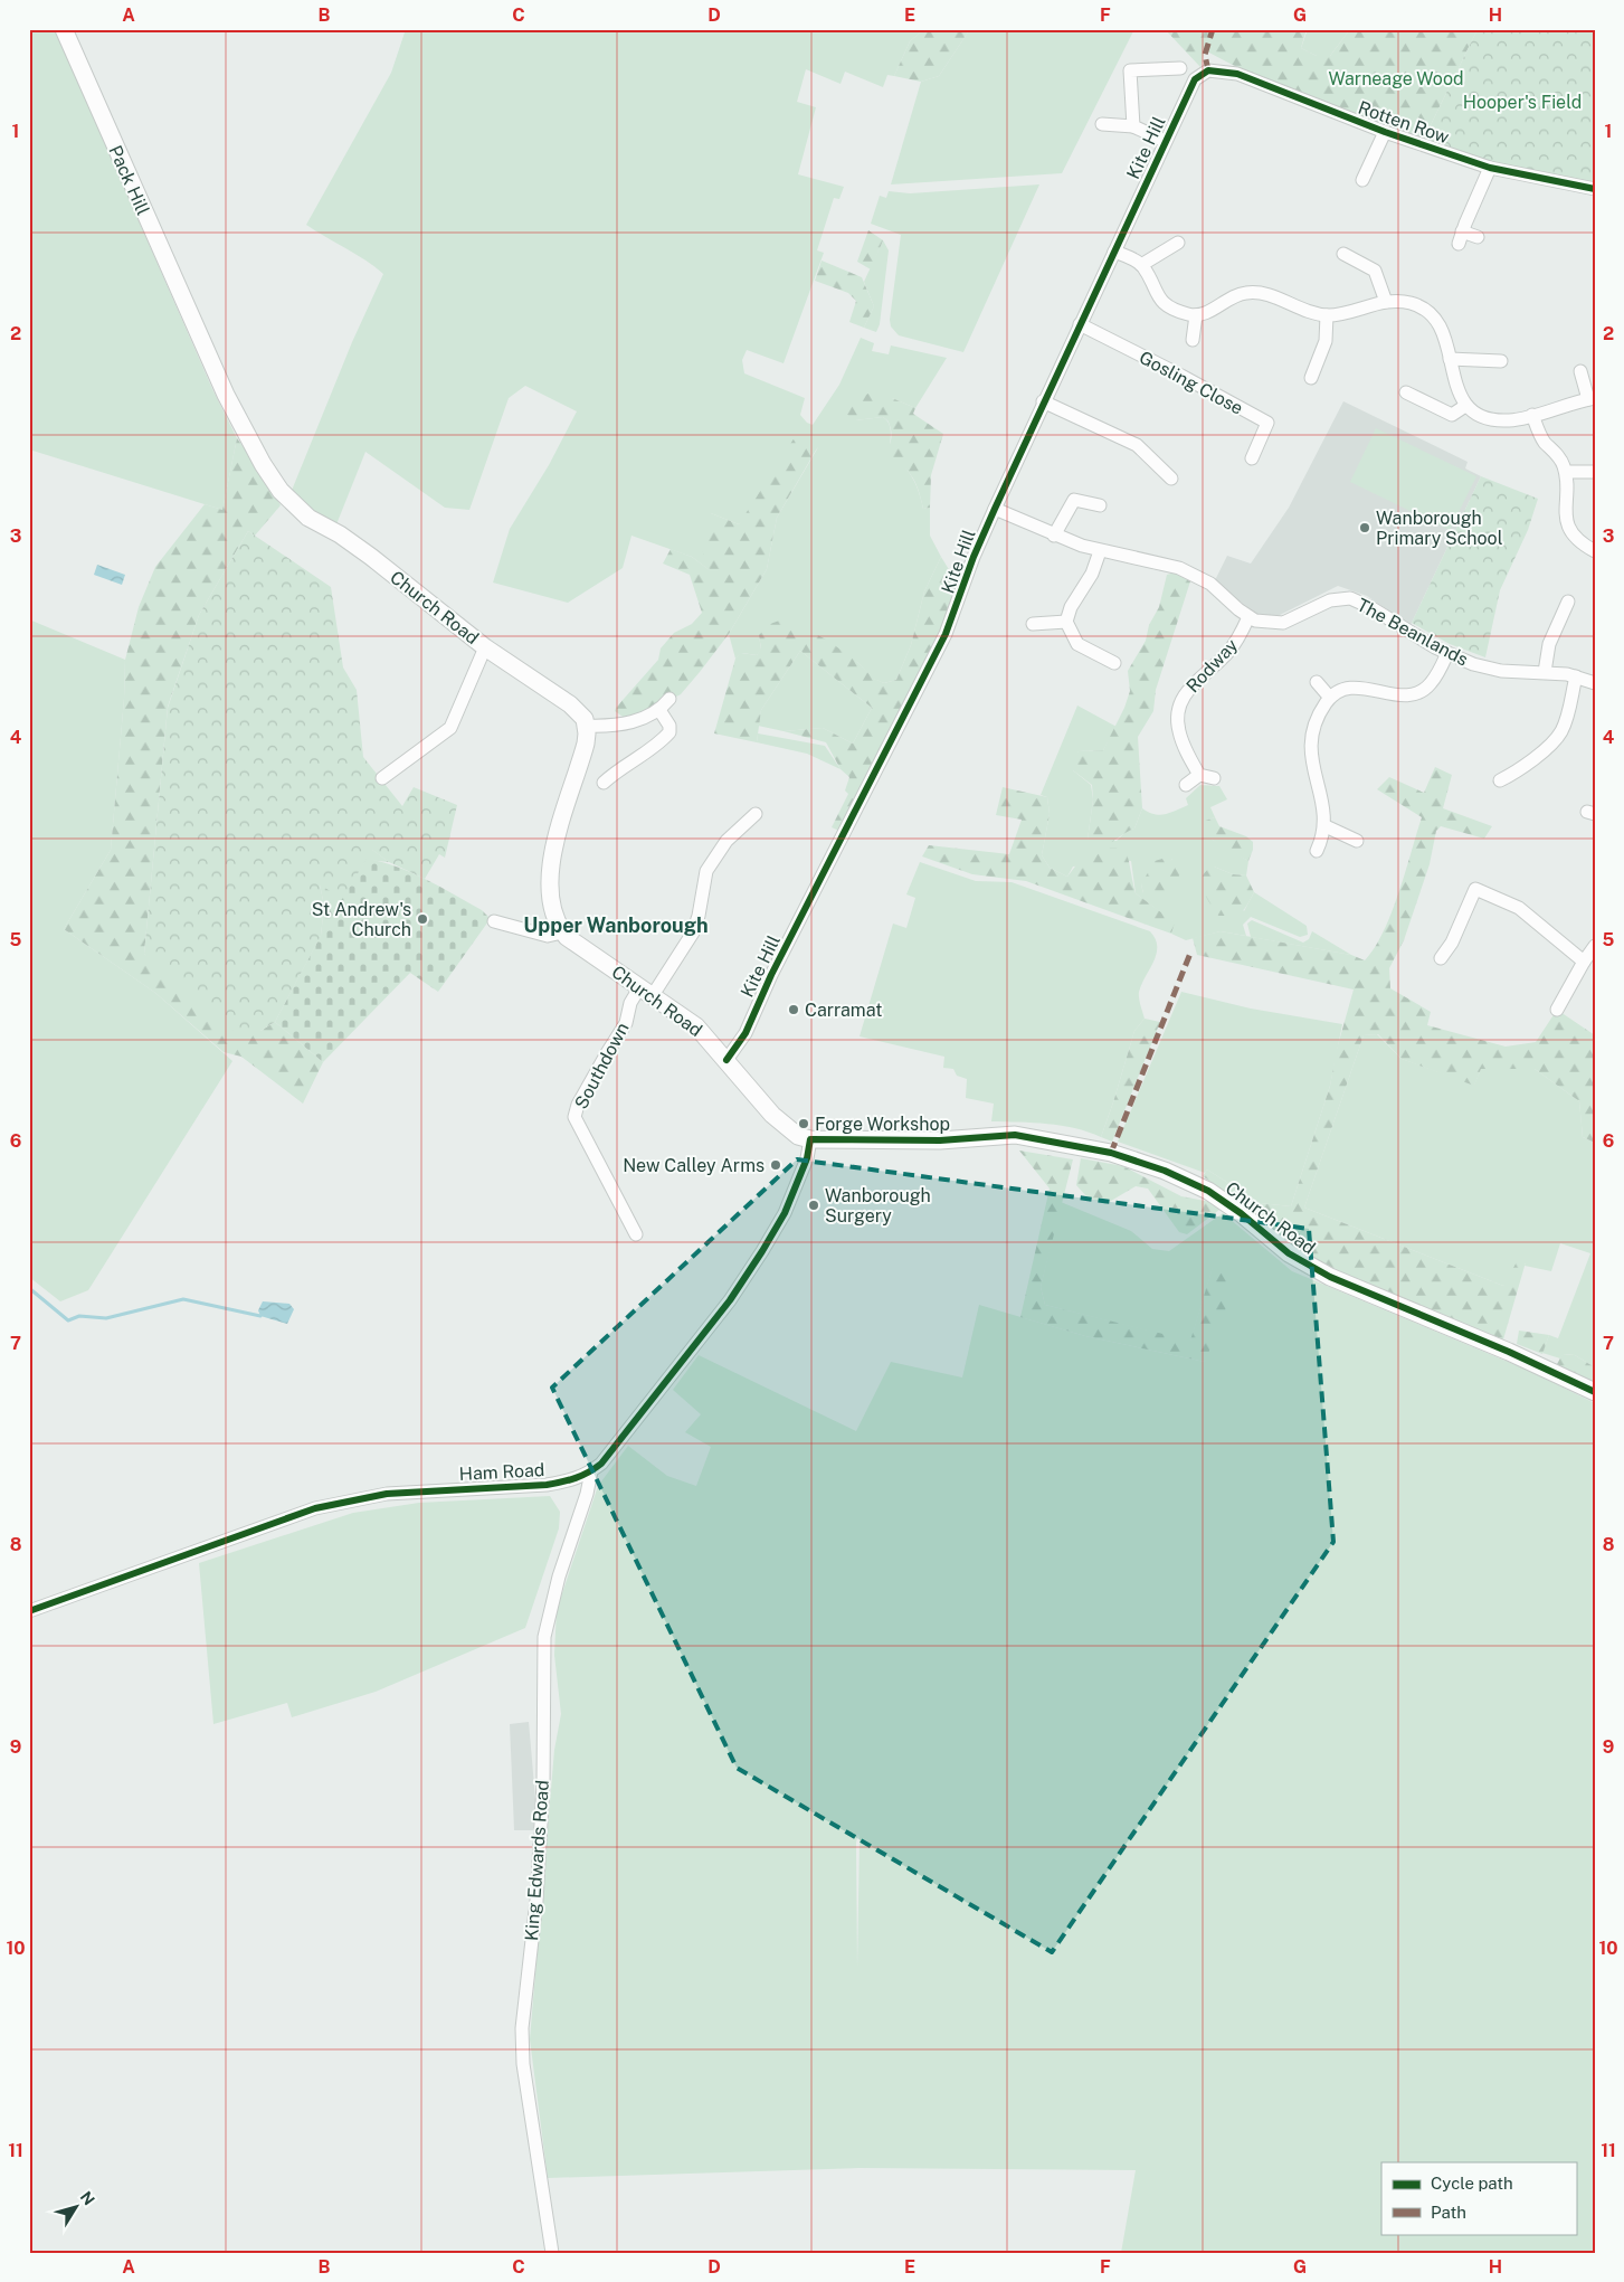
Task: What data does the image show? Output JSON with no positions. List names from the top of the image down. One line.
{"streets":{"street":["Rotten Row","Kite Hill","Pack Hill","Gosling Close","Church Road","The Beanlands","Rodway","Southdown","Ham Road","King Edwards Road"]},"crossings":[["Rotten Row","Kite Hill"],["Kite Hill","Gosling Close"],["Kite Hill","Church Road"],["Pack Hill","Church Road"],["Church Road","Southdown"],["Church Road","Ham Road"],["The Beanlands","Rodway"],["Ham Road","King Edwards Road"]],"districts":["Upper Wanborough"],"parks":["Warneage Wood","Hooper's Field"],"places":["Wanborough Primary School","St Andrew's Church","Carramat","Forge Workshop","New Calley Arms","Wanborough Surgery"],"legend":["Cycle path","Path"],"north":"top right","grid":{"columns":["A","B","C","D","E","F","G","H"],"rows":["1","2","3","4","5","6","7","8","9","10","11"]}}
